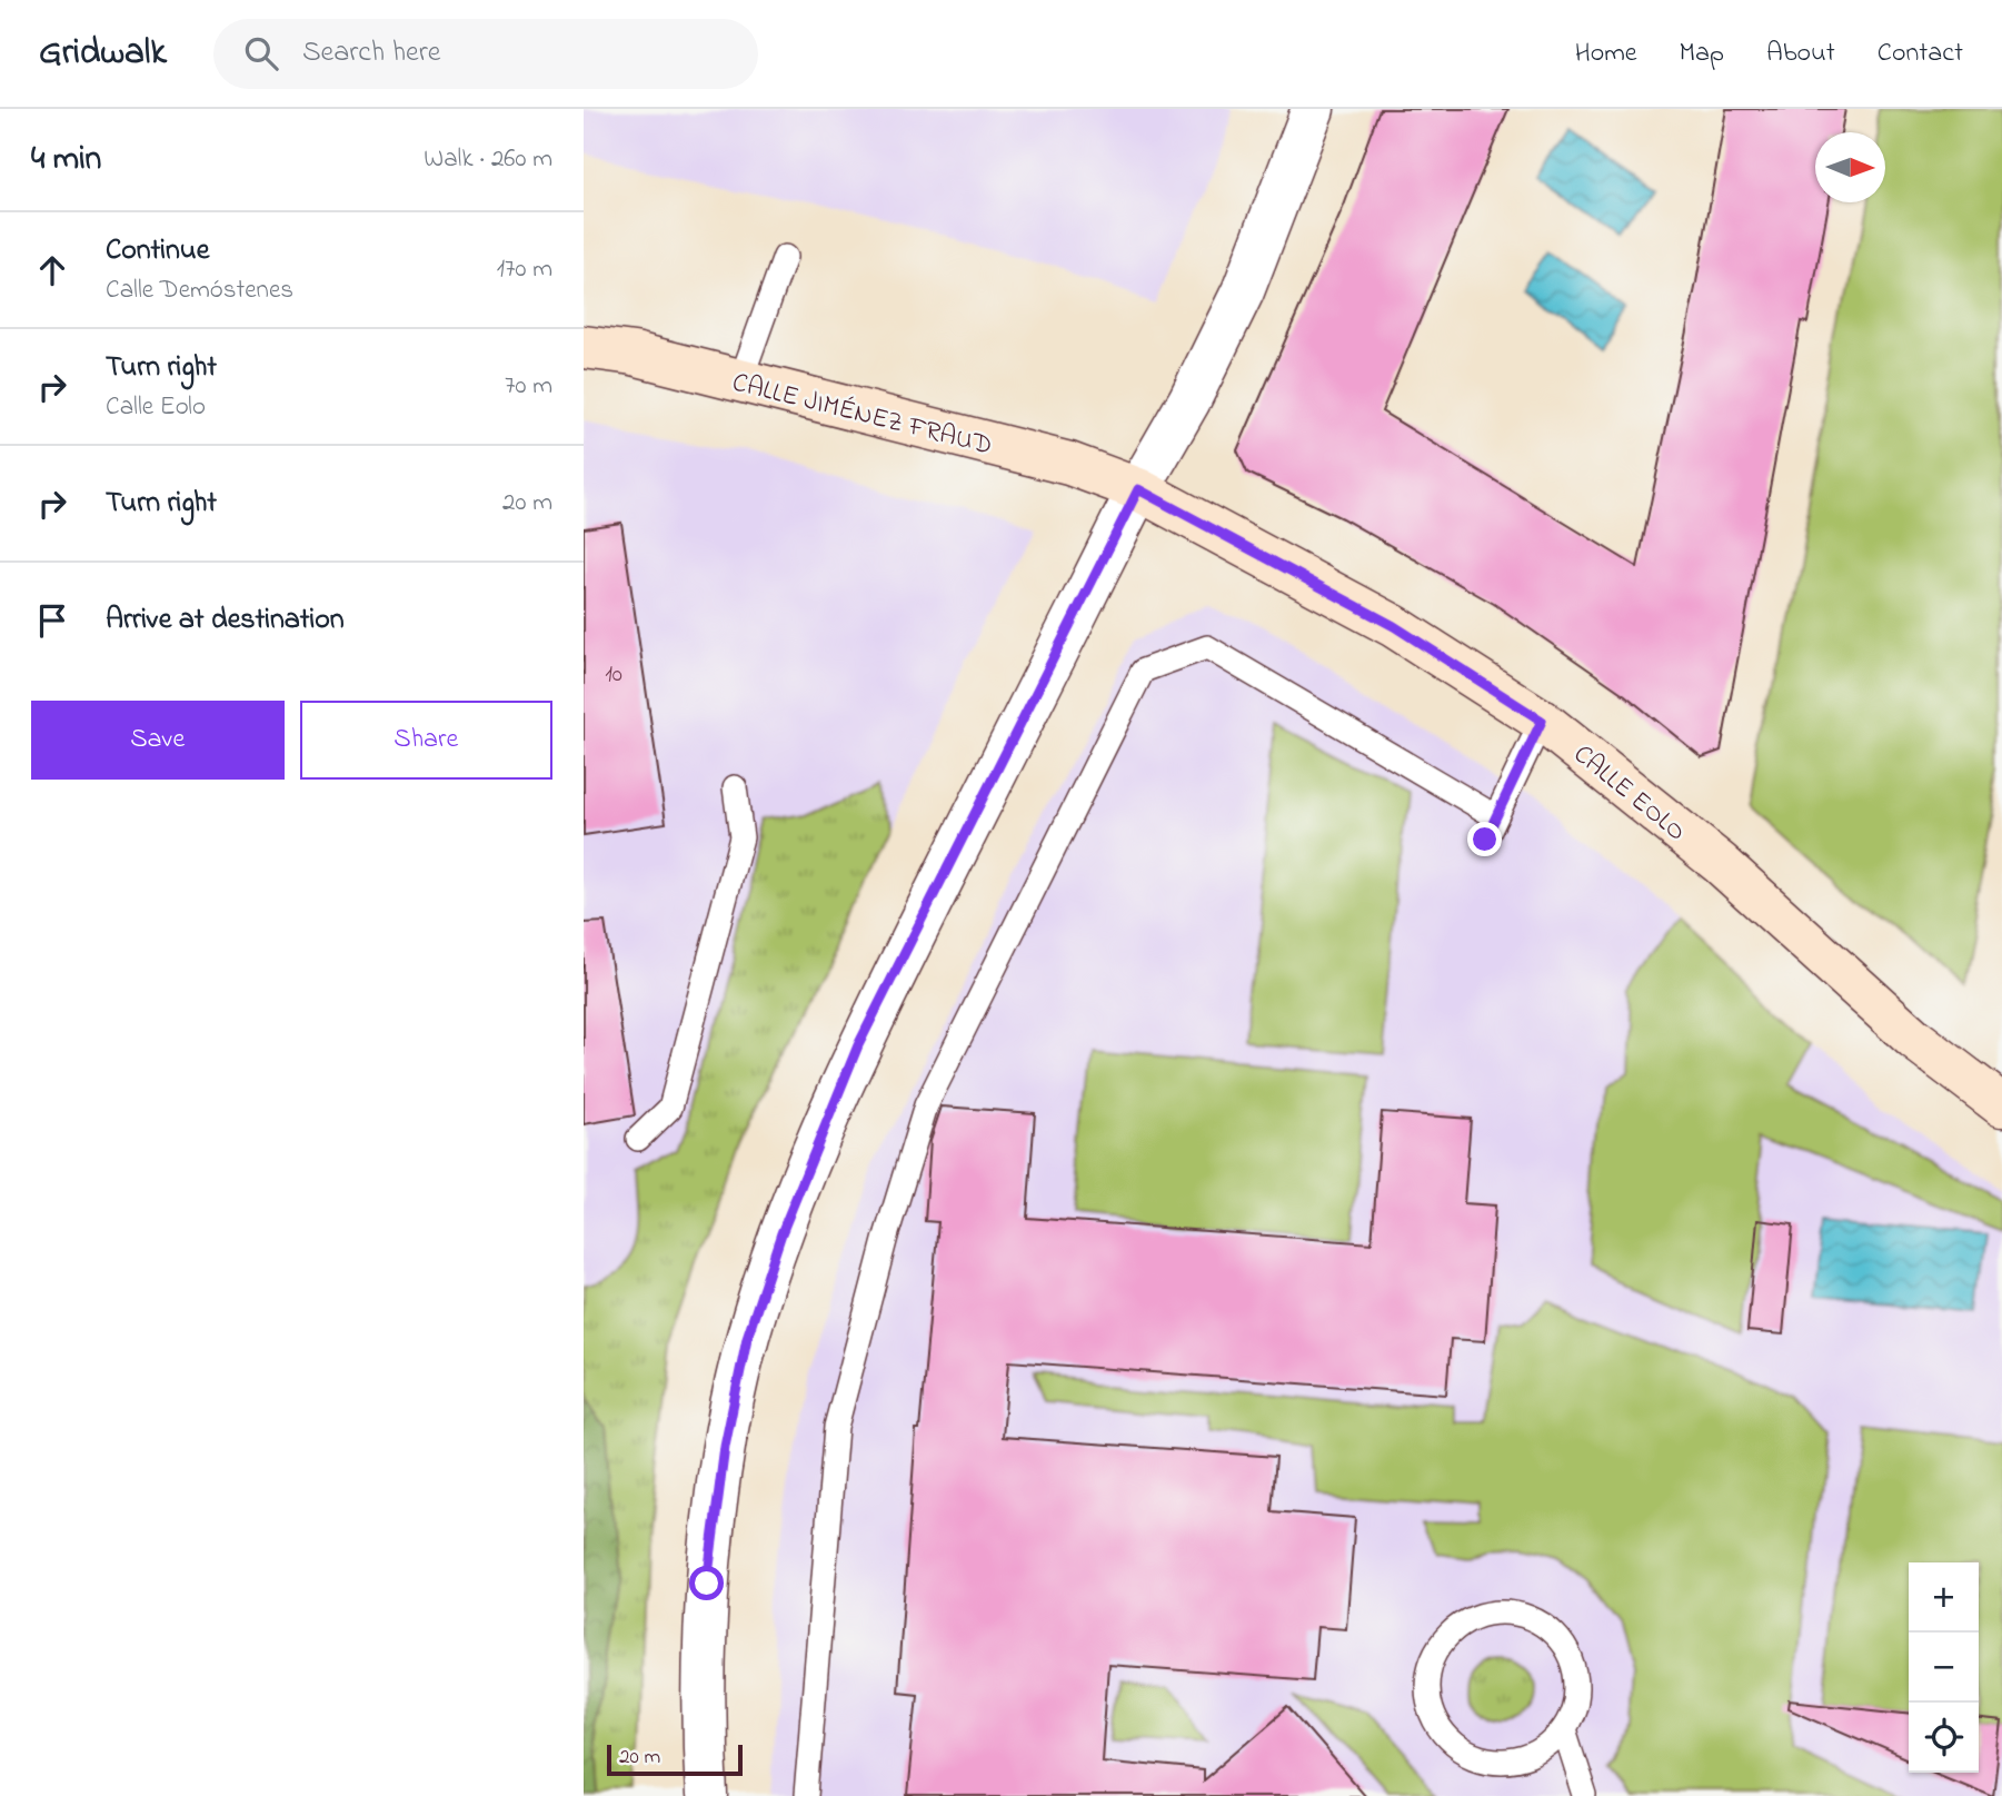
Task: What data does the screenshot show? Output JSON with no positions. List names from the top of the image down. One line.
{"streets":{"main road":["CALLE JIMÉNEZ FRAUD","CALLE EOLO"]},"crossings":[["CALLE JIMÉNEZ FRAUD","CALLE EOLO"]],"house_numbers":["10"],"scale_bar":"20 m","north":"right","page":{"header":"Gridwalk","search":"Search here","nav":["Home","Map","About","Contact"],"heading":["4 min","Walk · 260 m"],"list":[["Continue","Calle Demóstenes","170 m"],["Turn right","Calle Eolo","70 m"],["Turn right","20 m"],"Arrive at destination"],"buttons":["Save","Share"],"map_buttons":["+","−"],"scale":"20 m"}}
